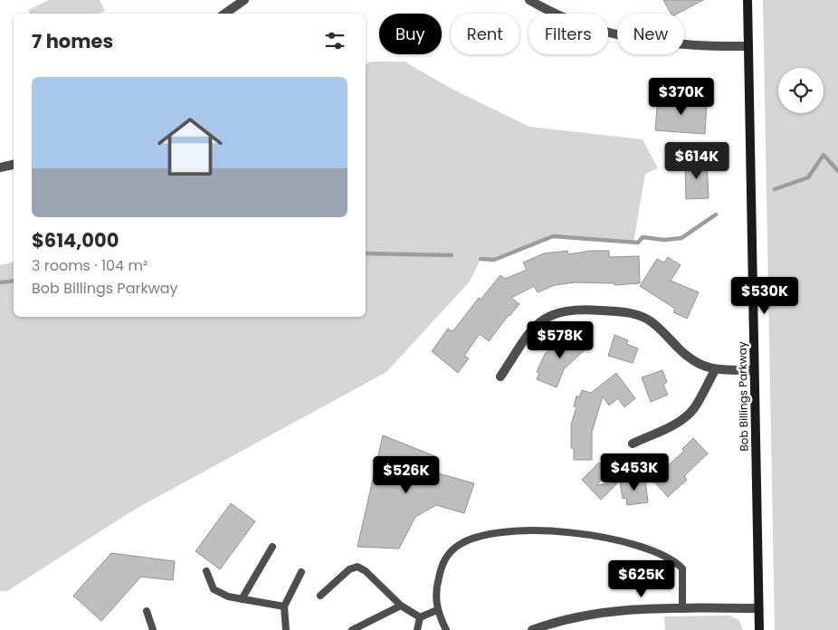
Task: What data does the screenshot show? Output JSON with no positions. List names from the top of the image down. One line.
{"streets":{"main road":["Bob Billings Parkway"]},"page":{"chip":["Buy","Rent","Filters","New"],"heading":"7 homes","list":[{"name":"$614,000","note":"3 rooms · 104 m² · Bob Billings Parkway"}],"price":["$370K","$614K","$530K","$578K","$453K","$526K","$625K"]}}
